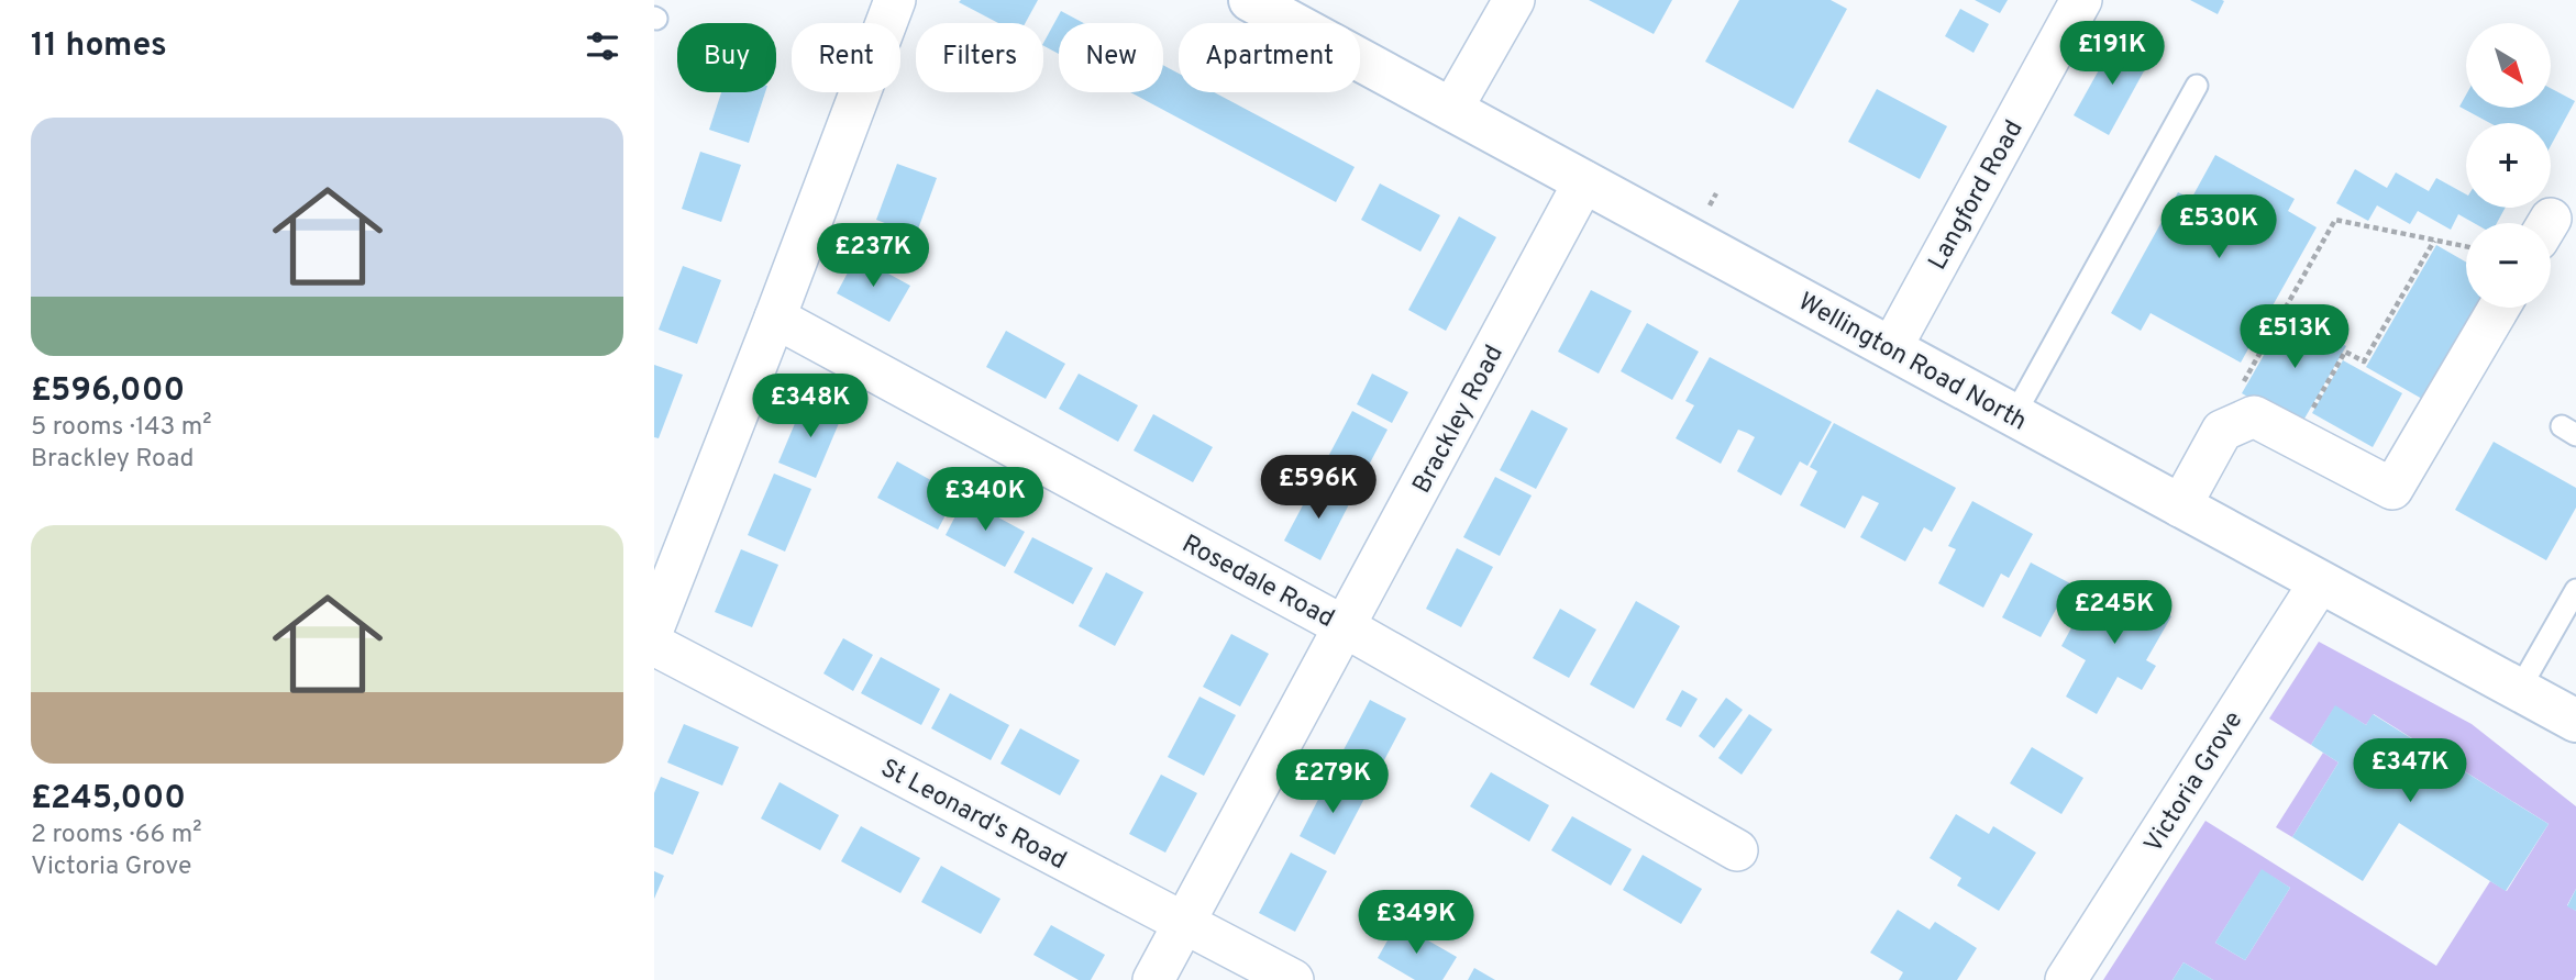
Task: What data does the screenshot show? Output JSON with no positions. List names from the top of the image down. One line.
{"streets":{"highway":["Wellington Road North"],"street":["Langford Road","Brackley Road","Rosedale Road","Victoria Grove","St Leonard's Road"]},"crossings":[["Langford Road","Wellington Road North"],["Wellington Road North","Brackley Road"],["Wellington Road North","Victoria Grove"],["Brackley Road","Rosedale Road"],["Brackley Road","St Leonard's Road"]],"north":"bottom right","page":{"heading":"11 homes","price":["£191K","£530K","£237K","£513K","£348K","£596K","£340K","£245K","£347K","£279K","£349K"],"map_buttons":["+","−"],"chip":["Buy","Rent","Filters","New","Apartment"],"list":[{"name":"£596,000","note":"5 rooms · 143 m² · Brackley Road"},{"name":"£245,000","note":"2 rooms · 66 m² · Victoria Grove"}]}}
